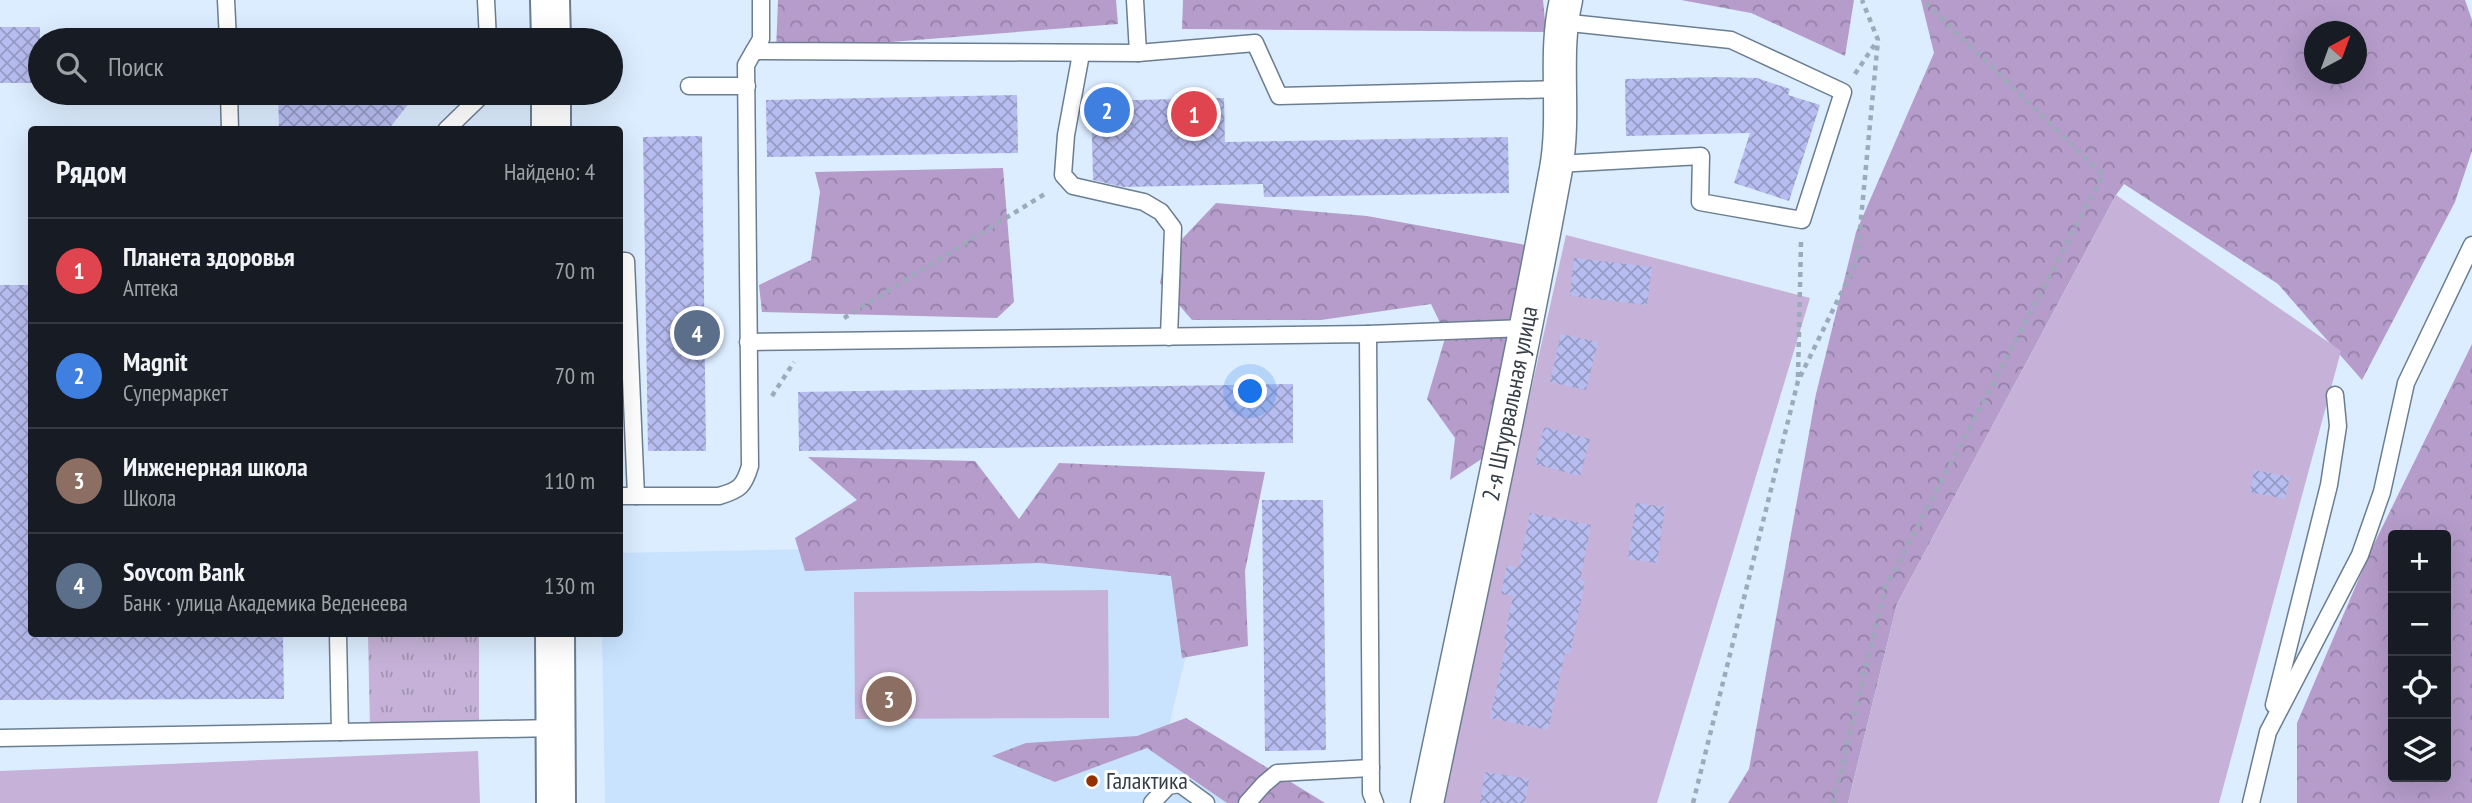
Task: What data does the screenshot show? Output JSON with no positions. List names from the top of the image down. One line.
{"streets":{"street":["2-я Штурвальная улица"]},"places":["Галактика"],"north":"top right","page":{"search":"Поиск","pins":["2","1","4","3"],"heading":["Рядом","Найдено: 4"],"list":[{"mark":"1","name":"Планета здоровья","note":"Аптека","value":"70 m"},{"mark":"2","name":"Magnit","note":"Супермаркет","value":"70 m"},{"mark":"3","name":"Инженерная школа","note":"Школа","value":"110 m"},{"mark":"4","name":"Sovcom Bank","note":"Банк · улица Академика Веденеева","value":"130 m"}],"map_buttons":["+","−"]}}
